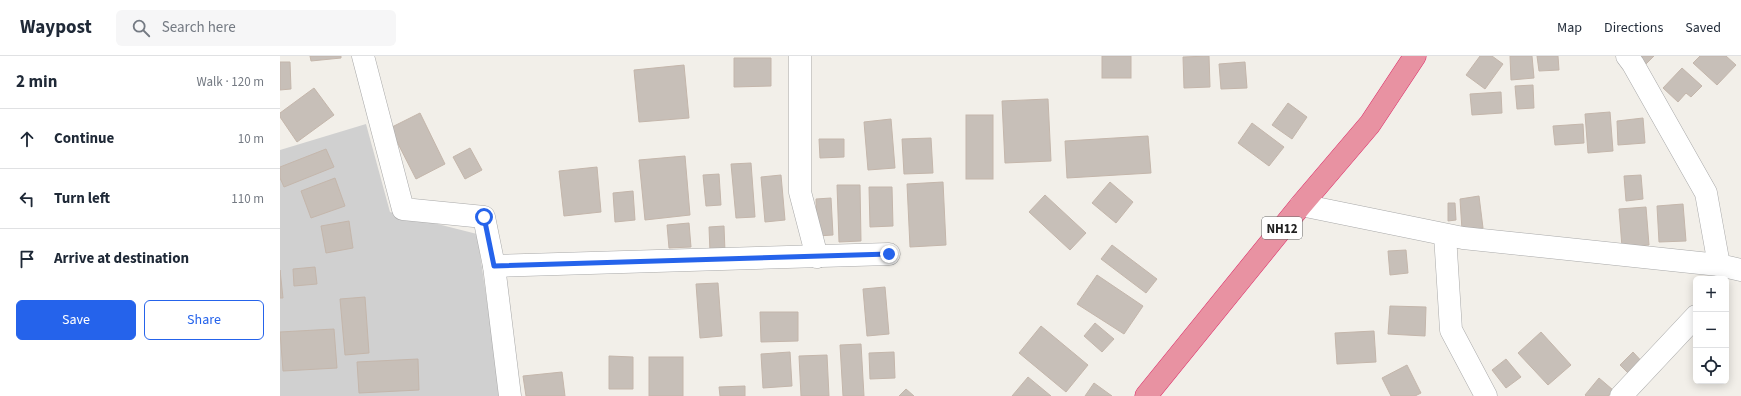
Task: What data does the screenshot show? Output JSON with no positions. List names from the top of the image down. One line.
{"streets":{"highway":["NH12"]},"page":{"header":"Waypost","search":"Search here","nav":["Map","Directions","Saved"],"heading":["2 min","Walk · 120 m"],"list":[["Continue","10 m"],["Turn left","110 m"],"Arrive at destination"],"map_buttons":["+","−"],"buttons":["Save","Share"]}}
